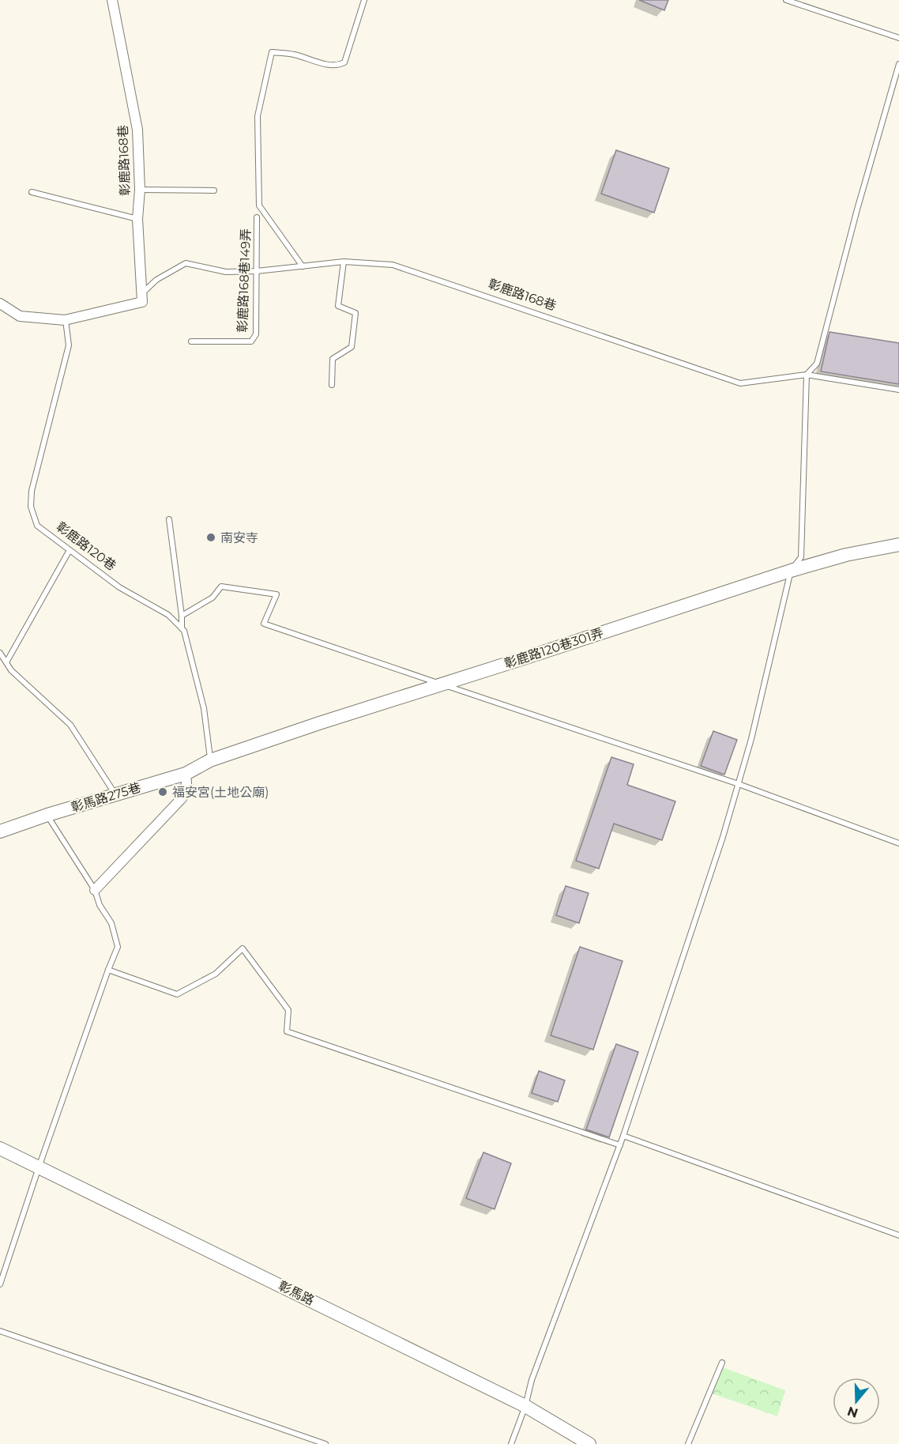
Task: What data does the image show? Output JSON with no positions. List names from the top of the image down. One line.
{"streets":{"street":["彰鹿路168巷","彰鹿路120巷301弄","彰馬路275巷","彰馬路"],"lane":["彰鹿路168巷149弄","彰鹿路120巷"]},"crossings":[["彰鹿路168巷","彰鹿路168巷149弄"],["彰鹿路120巷","彰鹿路120巷301弄"],["彰鹿路120巷","彰馬路275巷"],["彰鹿路120巷301弄","彰馬路275巷"]],"places":["南安寺","福安宮(土地公廟)"],"north":"bottom"}
